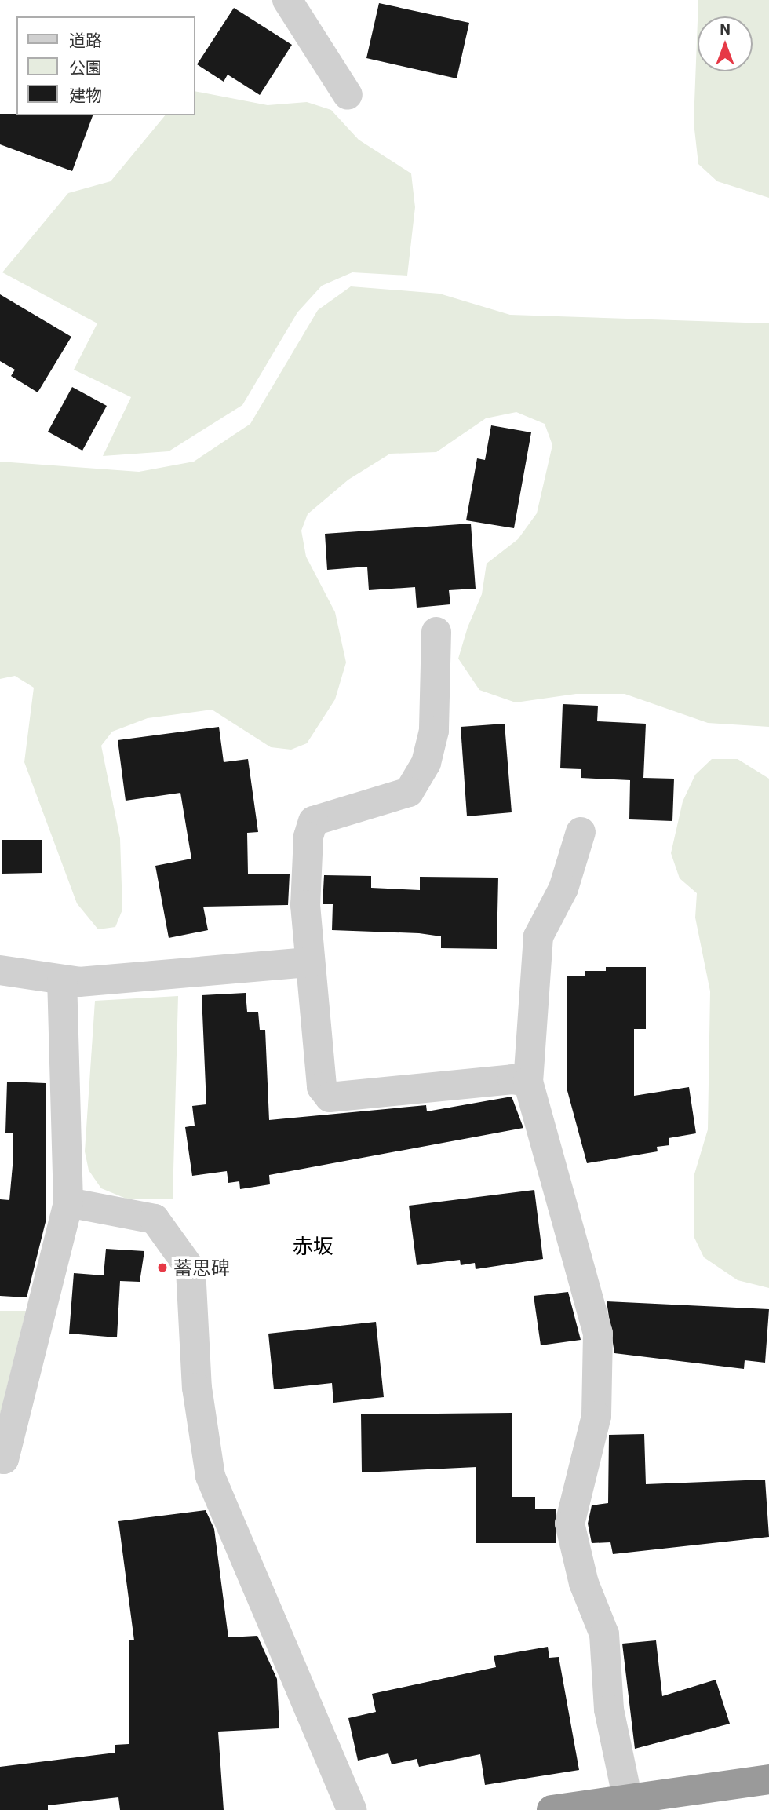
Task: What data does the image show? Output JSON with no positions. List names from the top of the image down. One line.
{"districts":["赤坂"],"places":["蓄思碑"],"legend":["道路","公園","建物"],"north":"top"}
